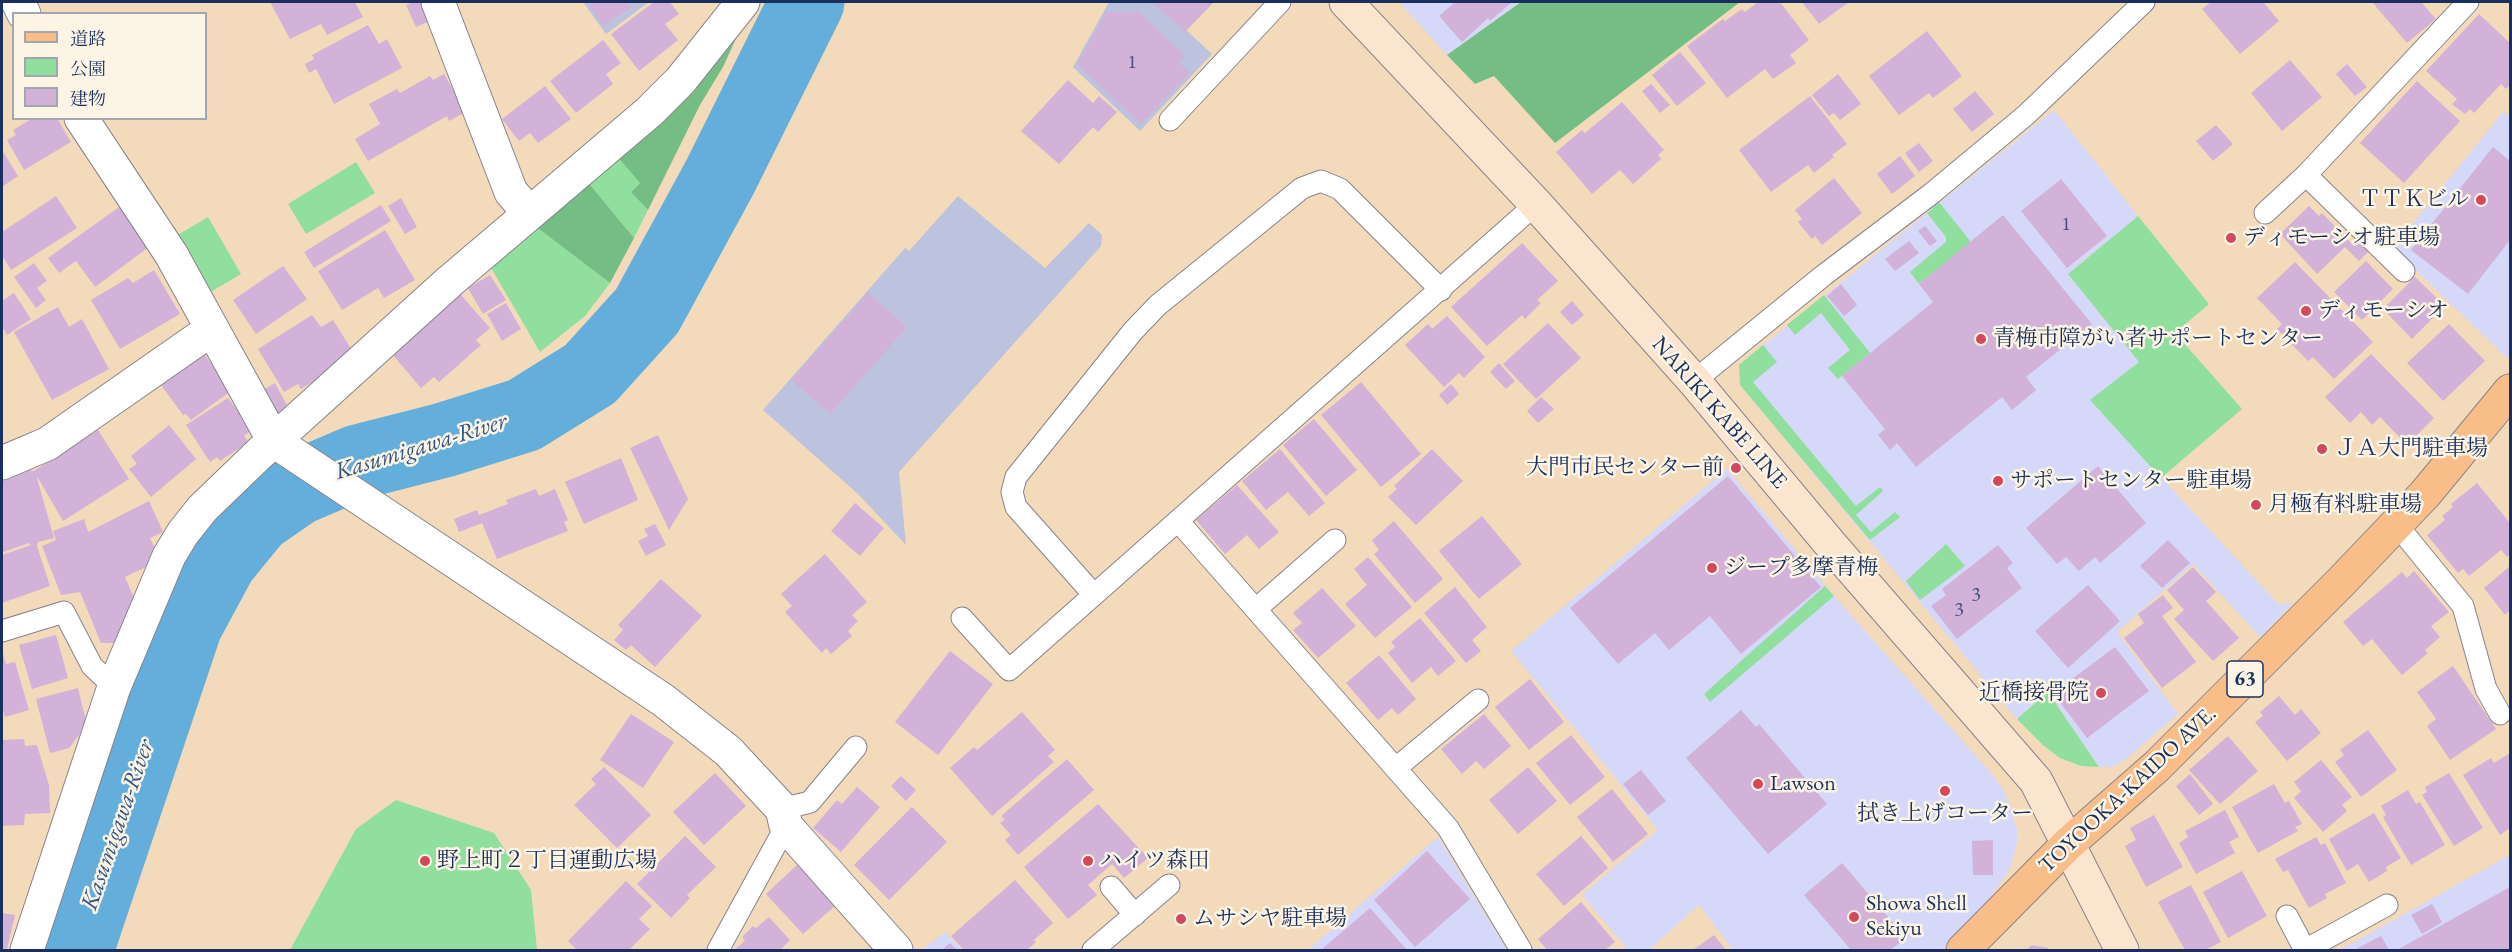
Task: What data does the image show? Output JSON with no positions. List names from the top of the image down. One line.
{"streets":{"main road":["NARIKI KABE LINE","63","TOYOOKA-KAIDO AVE."]},"crossings":[["NARIKI KABE LINE","TOYOOKA-KAIDO AVE."]],"water":["Kasumigawa-River"],"places":["ＴＴＫビル","ディモーシオ駐車場","ディモーシオ","青梅市障がい者サポートセンター","ＪＡ大門駐車場","大門市民センター前","サポートセンター駐車場","月極有料駐車場","ジープ多摩青梅","近橋接骨院","Lawson","拭き上げコーター","野上町２丁目運動広場","ハイツ森田","Showa Shell Sekiyu","ムサシヤ駐車場"],"house_numbers":["1","1","3","3"],"legend":["道路","公園","建物"]}
